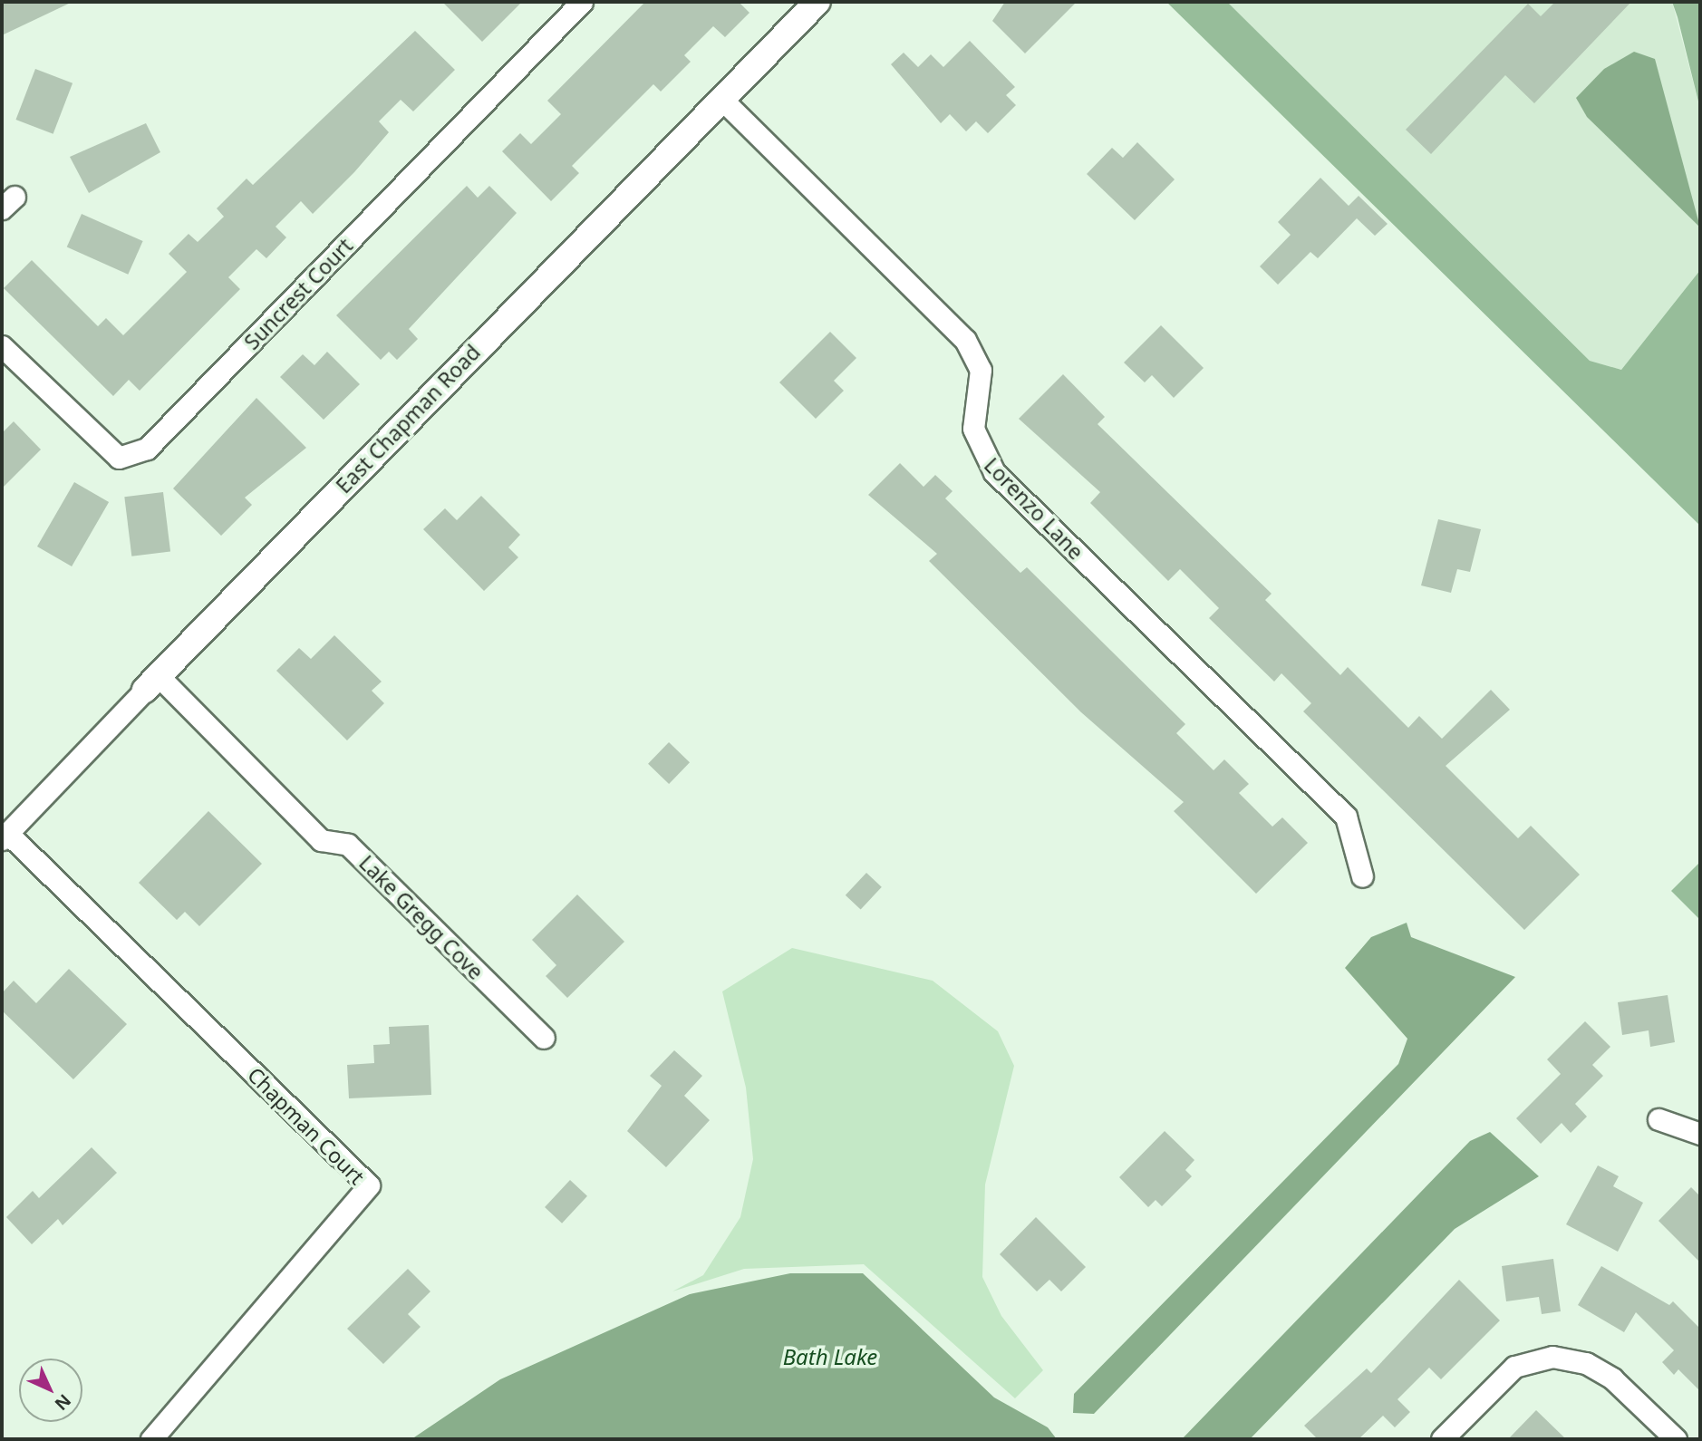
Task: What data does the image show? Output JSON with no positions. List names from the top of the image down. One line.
{"streets":{"street":["Suncrest Court","East Chapman Road","Lorenzo Lane","Lake Gregg Cove","Chapman Court"]},"crossings":[["East Chapman Road","Lorenzo Lane"],["East Chapman Road","Lake Gregg Cove"],["East Chapman Road","Chapman Court"]],"water":["Bath Lake"],"north":"bottom right"}
